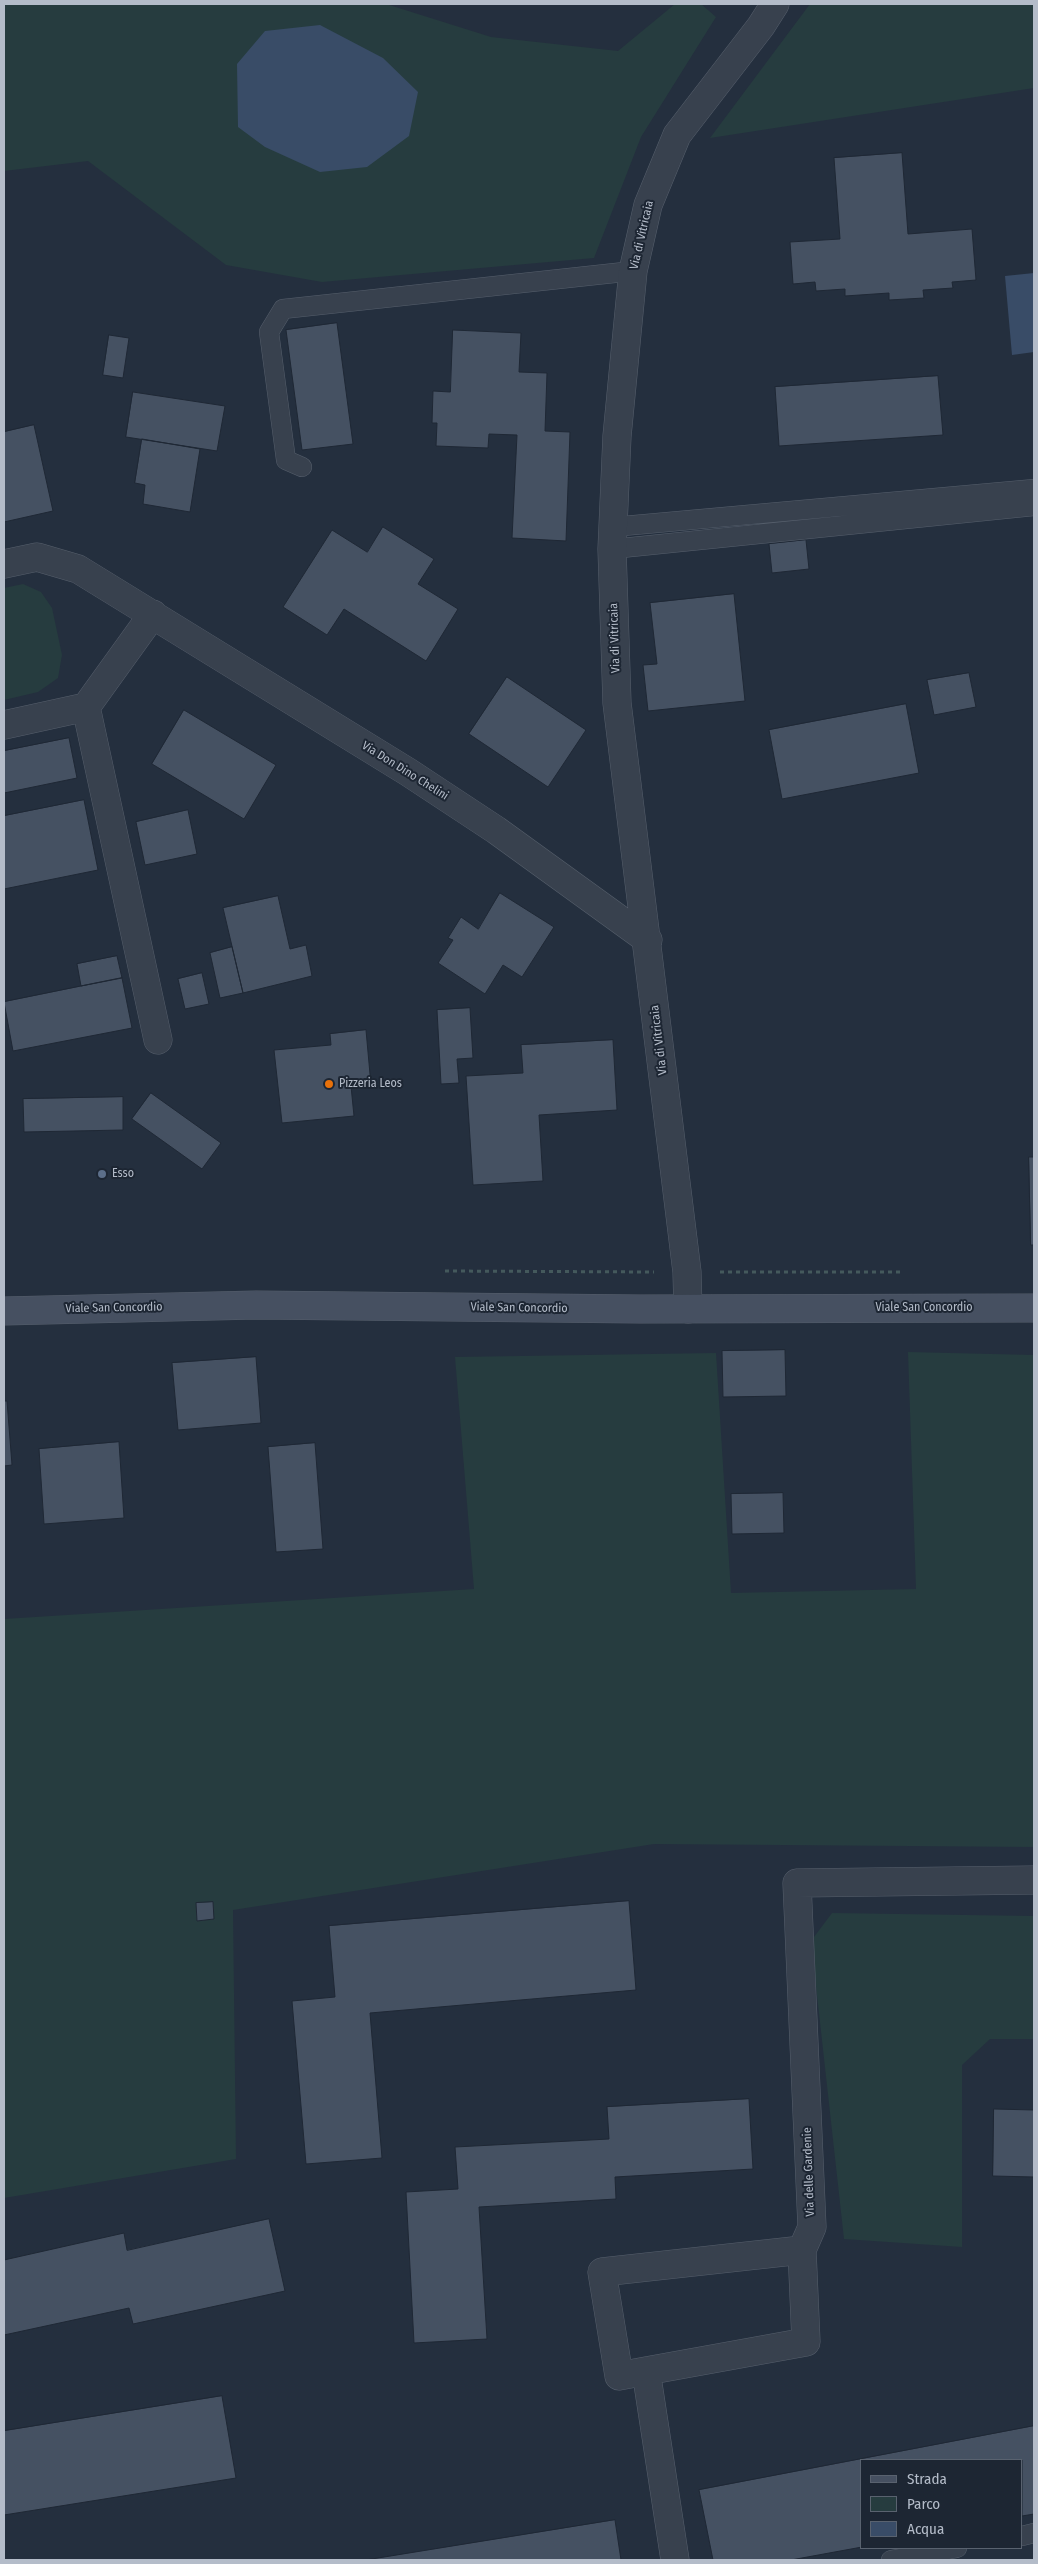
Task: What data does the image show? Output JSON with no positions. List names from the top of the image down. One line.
{"streets":{"main road":["Viale San Concordio"],"street":["Via di Vitricaia","Via Don Dino Chelini","Via delle Gardenie"]},"crossings":[["Via di Vitricaia","Via Don Dino Chelini"],["Via di Vitricaia","Viale San Concordio"]],"places":["Pizzeria Leos","Esso"],"legend":["Strada","Parco","Acqua"]}
